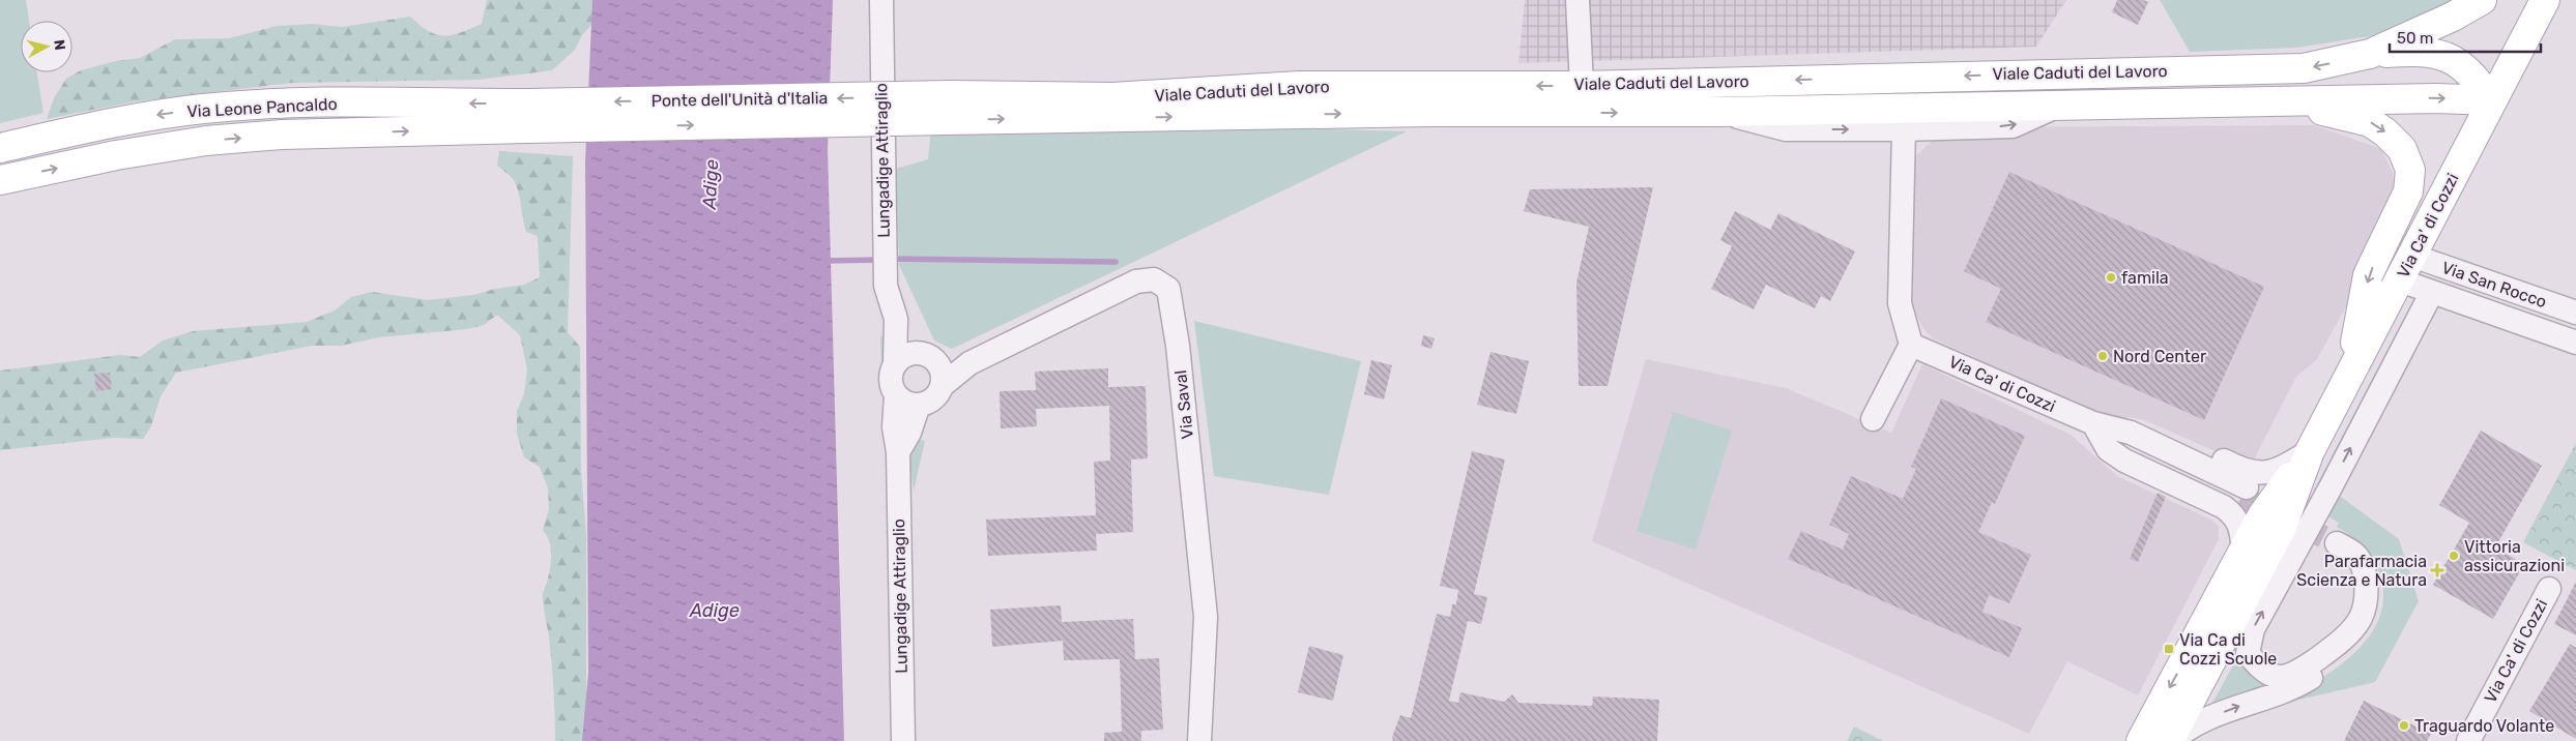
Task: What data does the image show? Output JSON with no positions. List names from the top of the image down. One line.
{"streets":{"main road":["Viale Caduti del Lavoro","Ponte dell'Unità d'Italia","Via Leone Pancaldo","Via Ca' di Cozzi"],"street":["Lungadige Attiraglio","Via San Rocco","Via Saval"]},"crossings":[["Viale Caduti del Lavoro","Ponte dell'Unità d'Italia"],["Viale Caduti del Lavoro","Via Ca' di Cozzi"],["Ponte dell'Unità d'Italia","Via Leone Pancaldo"],["Lungadige Attiraglio","Via Saval"],["Via Ca' di Cozzi","Via San Rocco"]],"water":["Adige"],"places":{"other":["famila","Nord Center","Vittoria assicurazioni","Traguardo Volante"],"health":["Parafarmacia Scienza e Natura"],"transit":["Via Ca di Cozzi Scuole"]},"scale_bar":"50 m","north":"right"}
